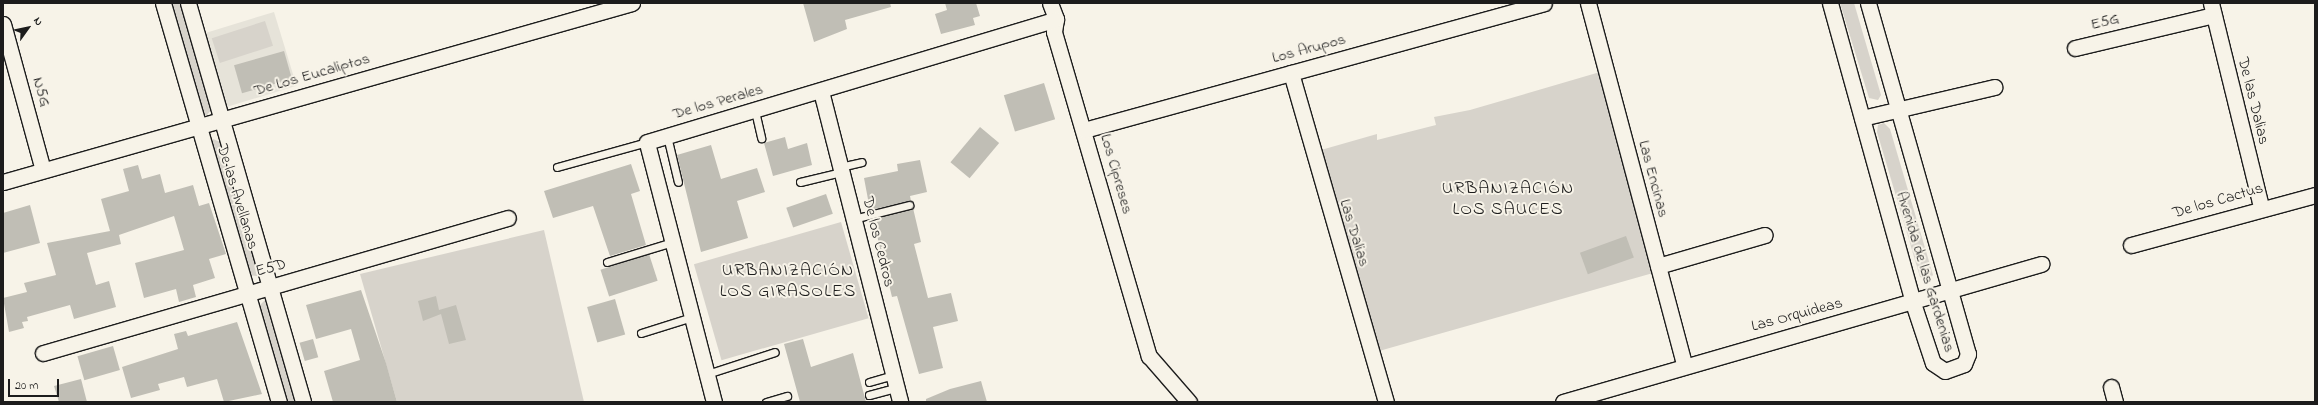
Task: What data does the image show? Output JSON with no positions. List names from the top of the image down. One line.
{"streets":{"street":["E5G","Los Arupos","De Los Eucaliptos","N5G","De las Dalias","De los Perales","Los Cipreses","Las Encinas","De las Avellanas","De los Cactus","Las Dalias","De los Cedros","E5D","Avenida de las Gardenias","Las Orquideas"]},"crossings":[["E5G","De las Dalias"],["Los Arupos","Los Cipreses"],["Los Arupos","Las Dalias"],["De Los Eucaliptos","N5G"],["De Los Eucaliptos","De las Avellanas"],["De las Dalias","De los Cactus"],["De los Perales","Los Cipreses"],["De los Perales","De los Cedros"],["Las Encinas","Las Orquideas"],["De las Avellanas","E5D"],["Avenida de las Gardenias","Las Orquideas"]],"districts":["URBANIZACIÓN LOS SAUCES","URBANIZACIÓN LOS GIRASOLES"],"scale_bar":"20 m","north":"top right"}
